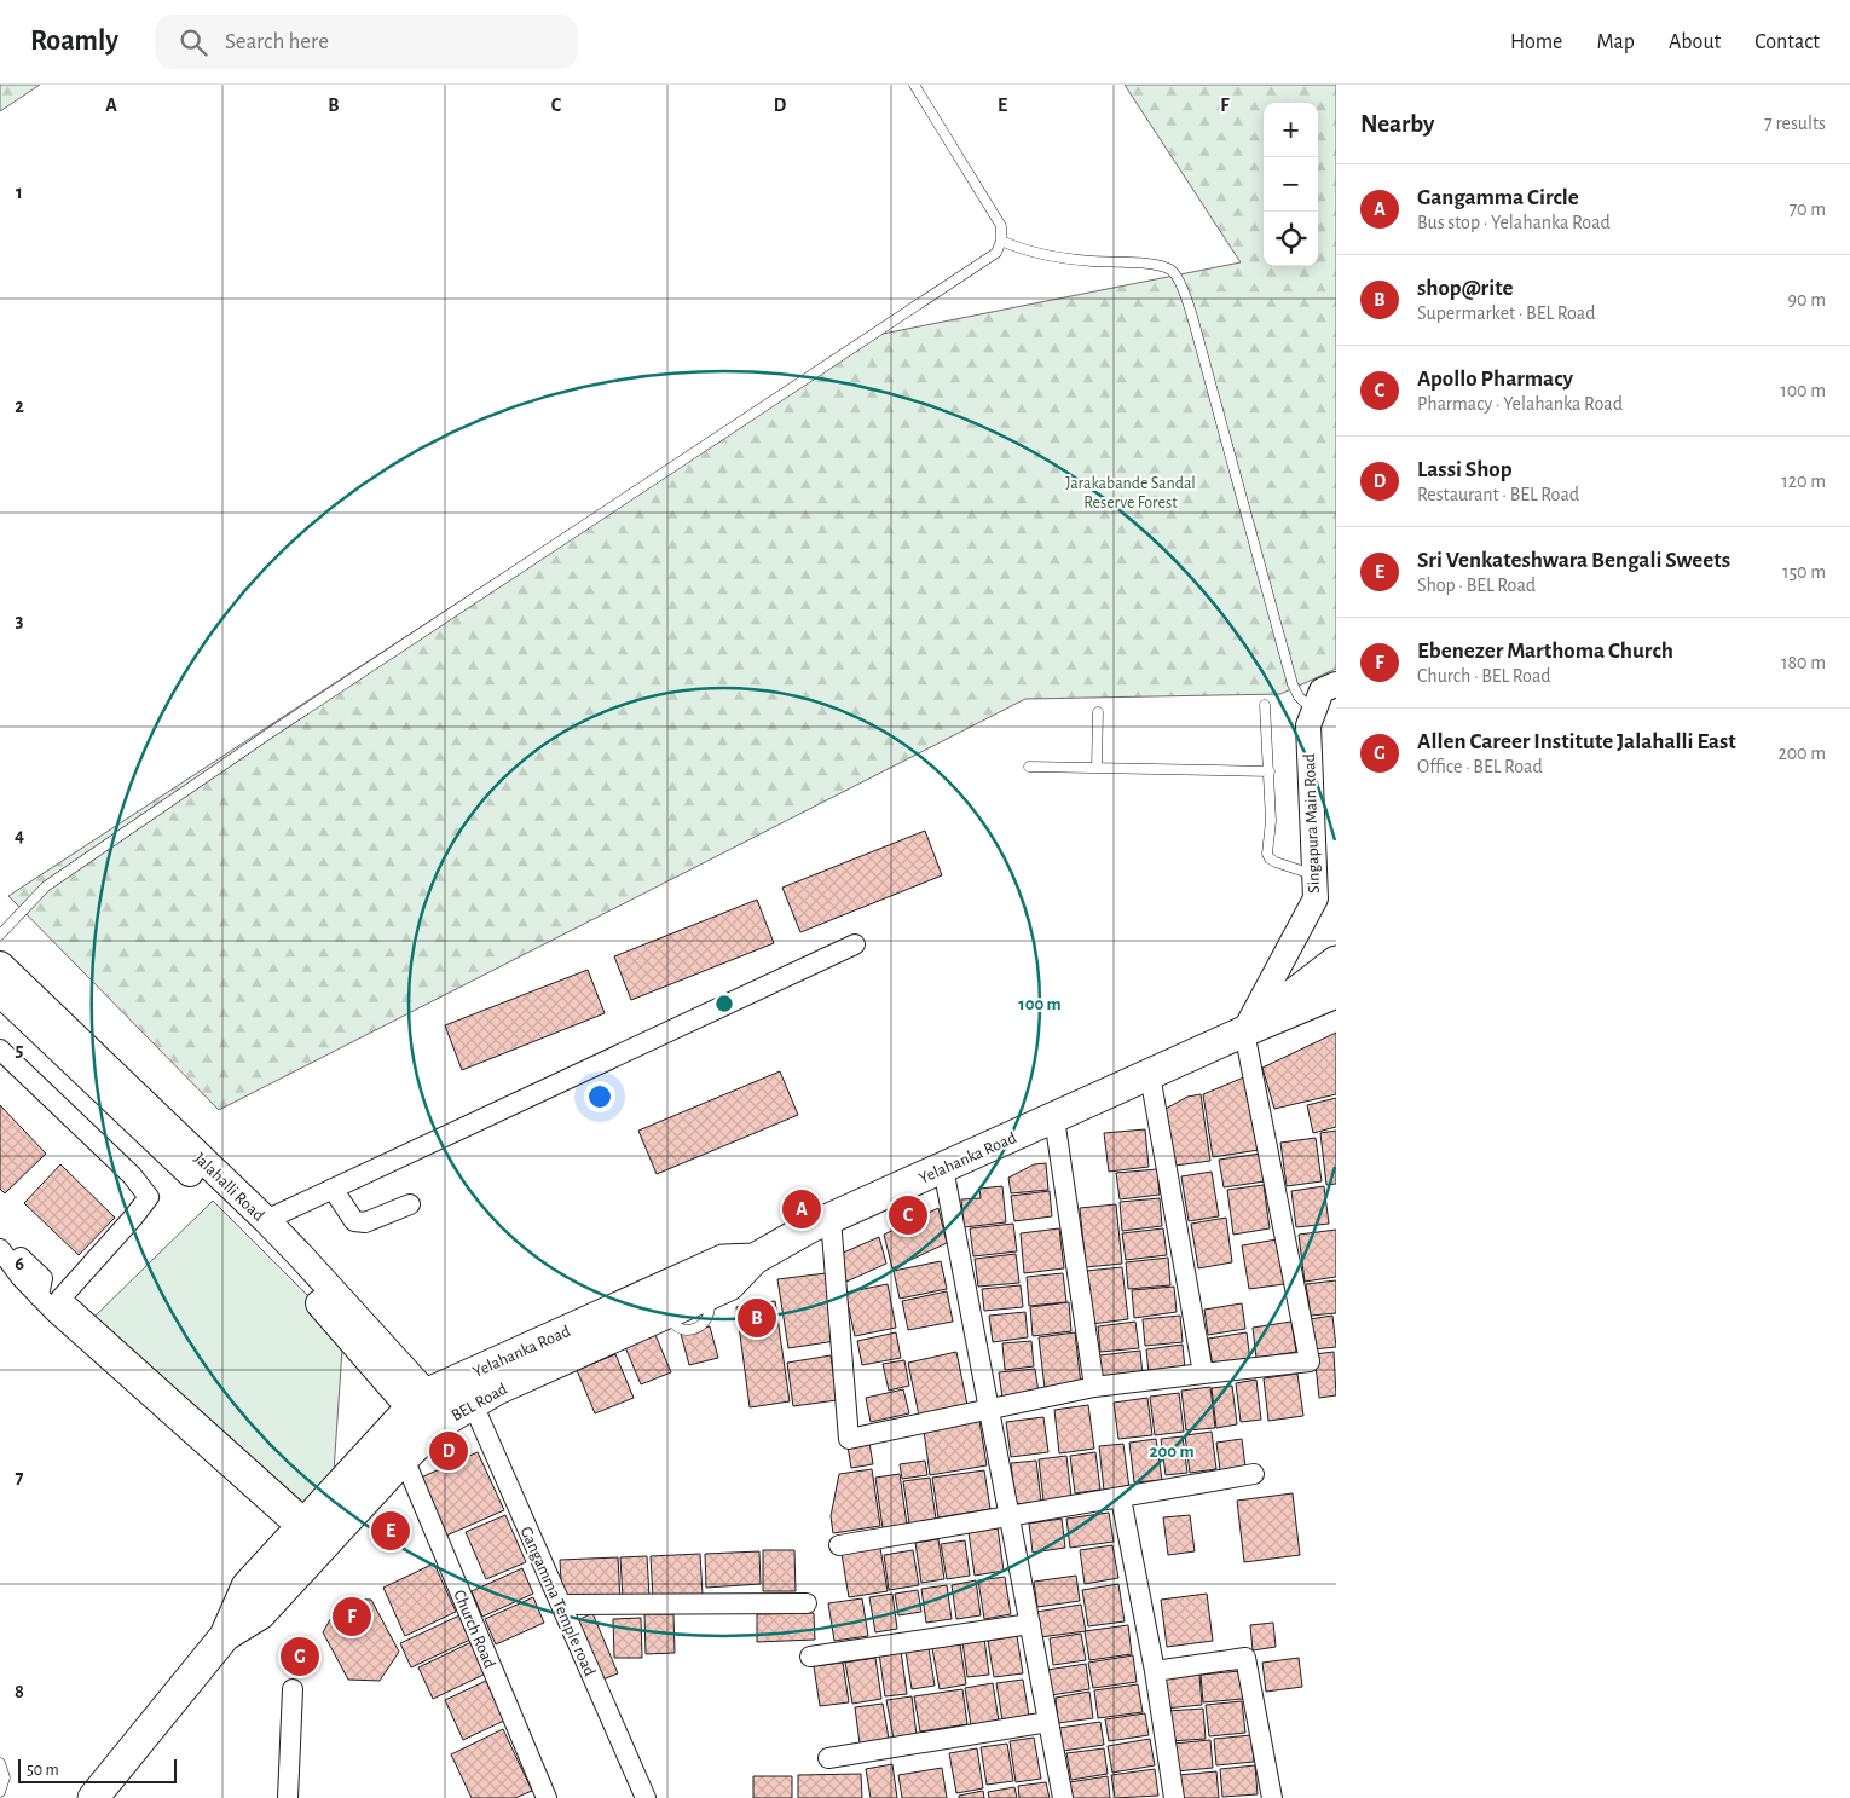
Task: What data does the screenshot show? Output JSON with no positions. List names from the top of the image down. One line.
{"streets":{"main road":["Yelahanka Road","Jalahalli Road","BEL Road"],"street":["Singapura Main Road","Gangamma Temple road","Church Road"]},"crossings":[["Singapura Main Road","Yelahanka Road"],["Yelahanka Road","Jalahalli Road"],["Yelahanka Road","BEL Road"],["Jalahalli Road","BEL Road"],["Jalahalli Road","Gangamma Temple road"],["BEL Road","Gangamma Temple road"],["BEL Road","Church Road"]],"parks":["Jarakabande Sandal Reserve Forest"],"scale_bar":"50 m","page":{"header":"Roamly","search":"Search here","nav":["Home","Map","About","Contact"],"heading":["Nearby","7 results"],"map_buttons":["+","−"],"list":[{"mark":"A","name":"Gangamma Circle","note":"Bus stop · Yelahanka Road","value":"70 m"},{"mark":"B","name":"shop@rite","note":"Supermarket · BEL Road","value":"90 m"},{"mark":"C","name":"Apollo Pharmacy","note":"Pharmacy · Yelahanka Road","value":"100 m"},{"mark":"D","name":"Lassi Shop","note":"Restaurant · BEL Road","value":"120 m"},{"mark":"E","name":"Sri Venkateshwara Bengali Sweets","note":"Shop · BEL Road","value":"150 m"},{"mark":"F","name":"Ebenezer Marthoma Church","note":"Church · BEL Road","value":"180 m"},{"mark":"G","name":"Allen Career Institute Jalahalli East","note":"Office · BEL Road","value":"200 m"}],"pins":["A","C","B","D","E","F","G"],"scale":"50 m"},"grid":{"columns":["A","B","C","D","E","F"],"rows":["1","2","3","4","5","6","7","8"]},"rings":["100 m","200 m"]}
